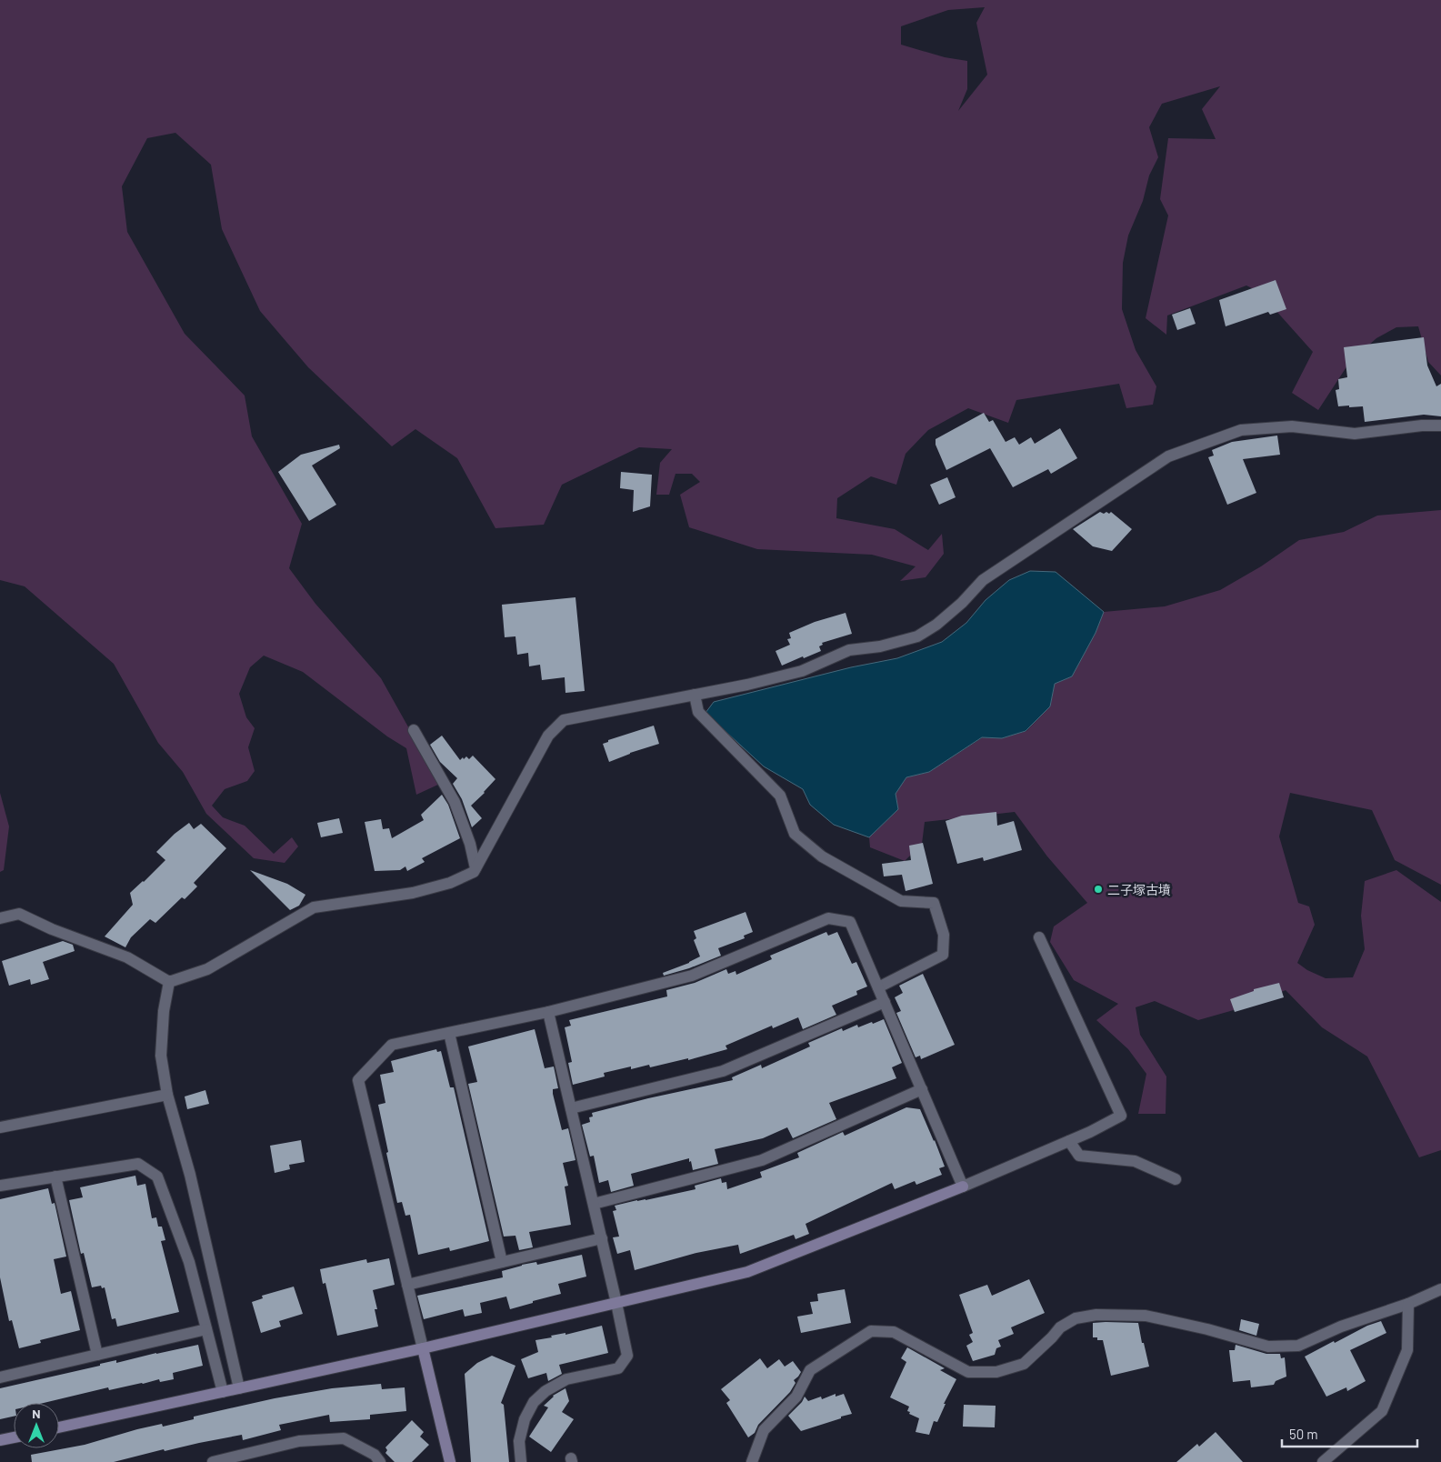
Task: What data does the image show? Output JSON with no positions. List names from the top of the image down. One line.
{"places":["二子塚古墳"],"scale_bar":"50 m","north":"top"}
